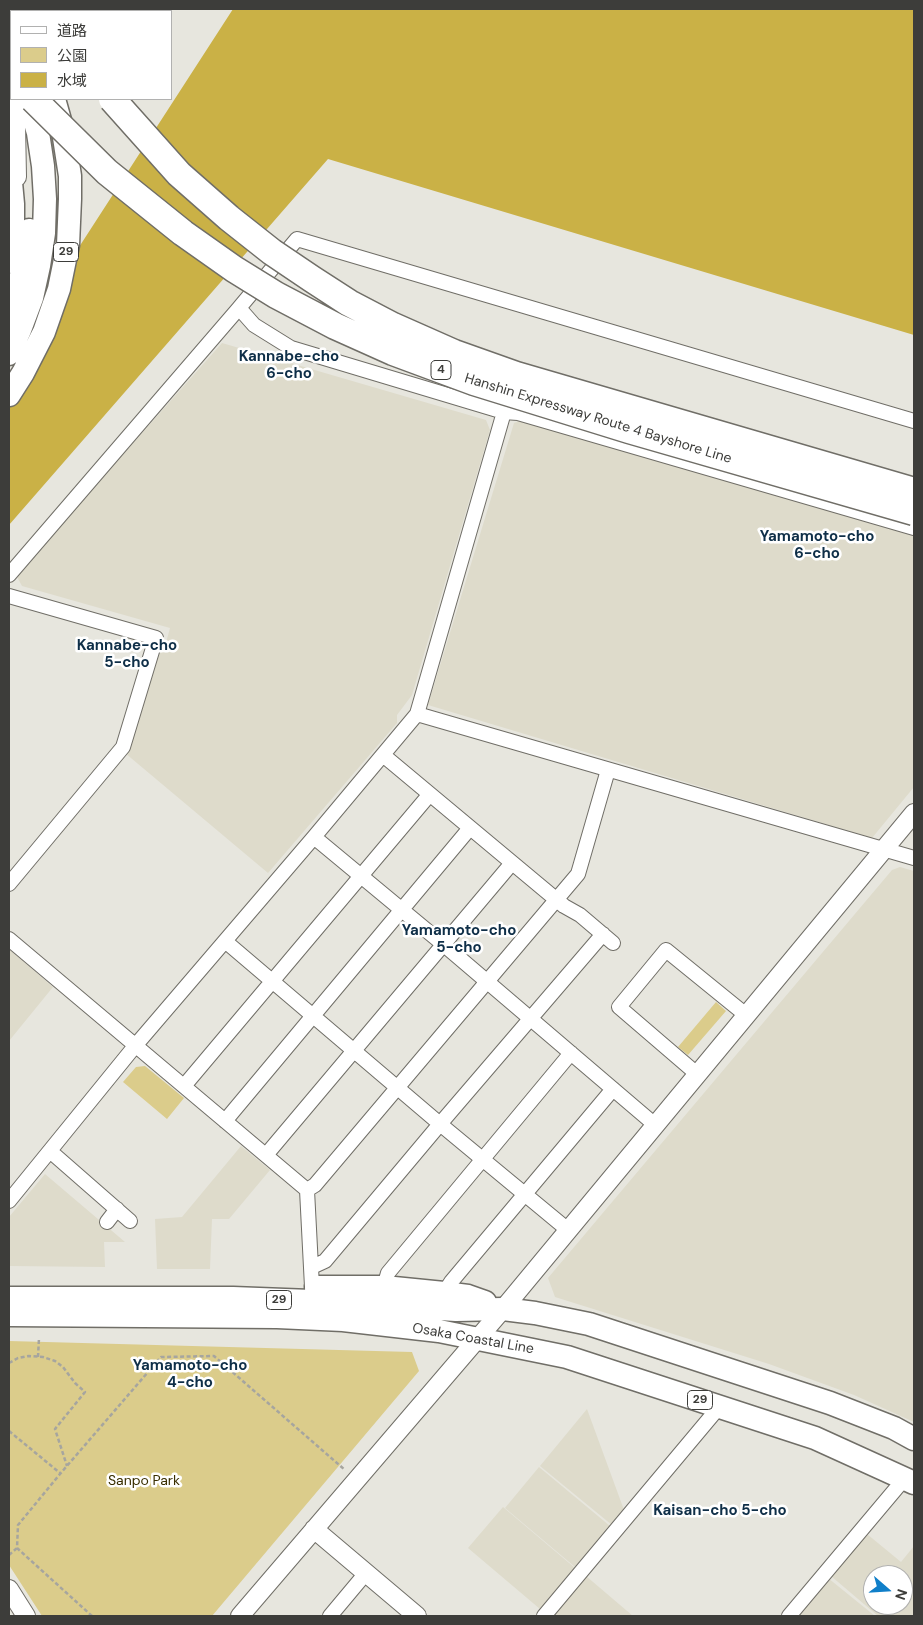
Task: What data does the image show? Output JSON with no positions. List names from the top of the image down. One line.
{"streets":{"highway":["4","Hanshin Expressway Route 4 Bayshore Line"],"main road":["29","Osaka Coastal Line"]},"crossings":[["29","Osaka Coastal Line"]],"districts":["Kannabe-cho 6-cho","Yamamoto-cho 6-cho","Kannabe-cho 5-cho","Yamamoto-cho 5-cho","Yamamoto-cho 4-cho","Kaisan-cho 5-cho"],"parks":["Sanpo Park"],"legend":["道路","公園","水域"],"north":"right"}
